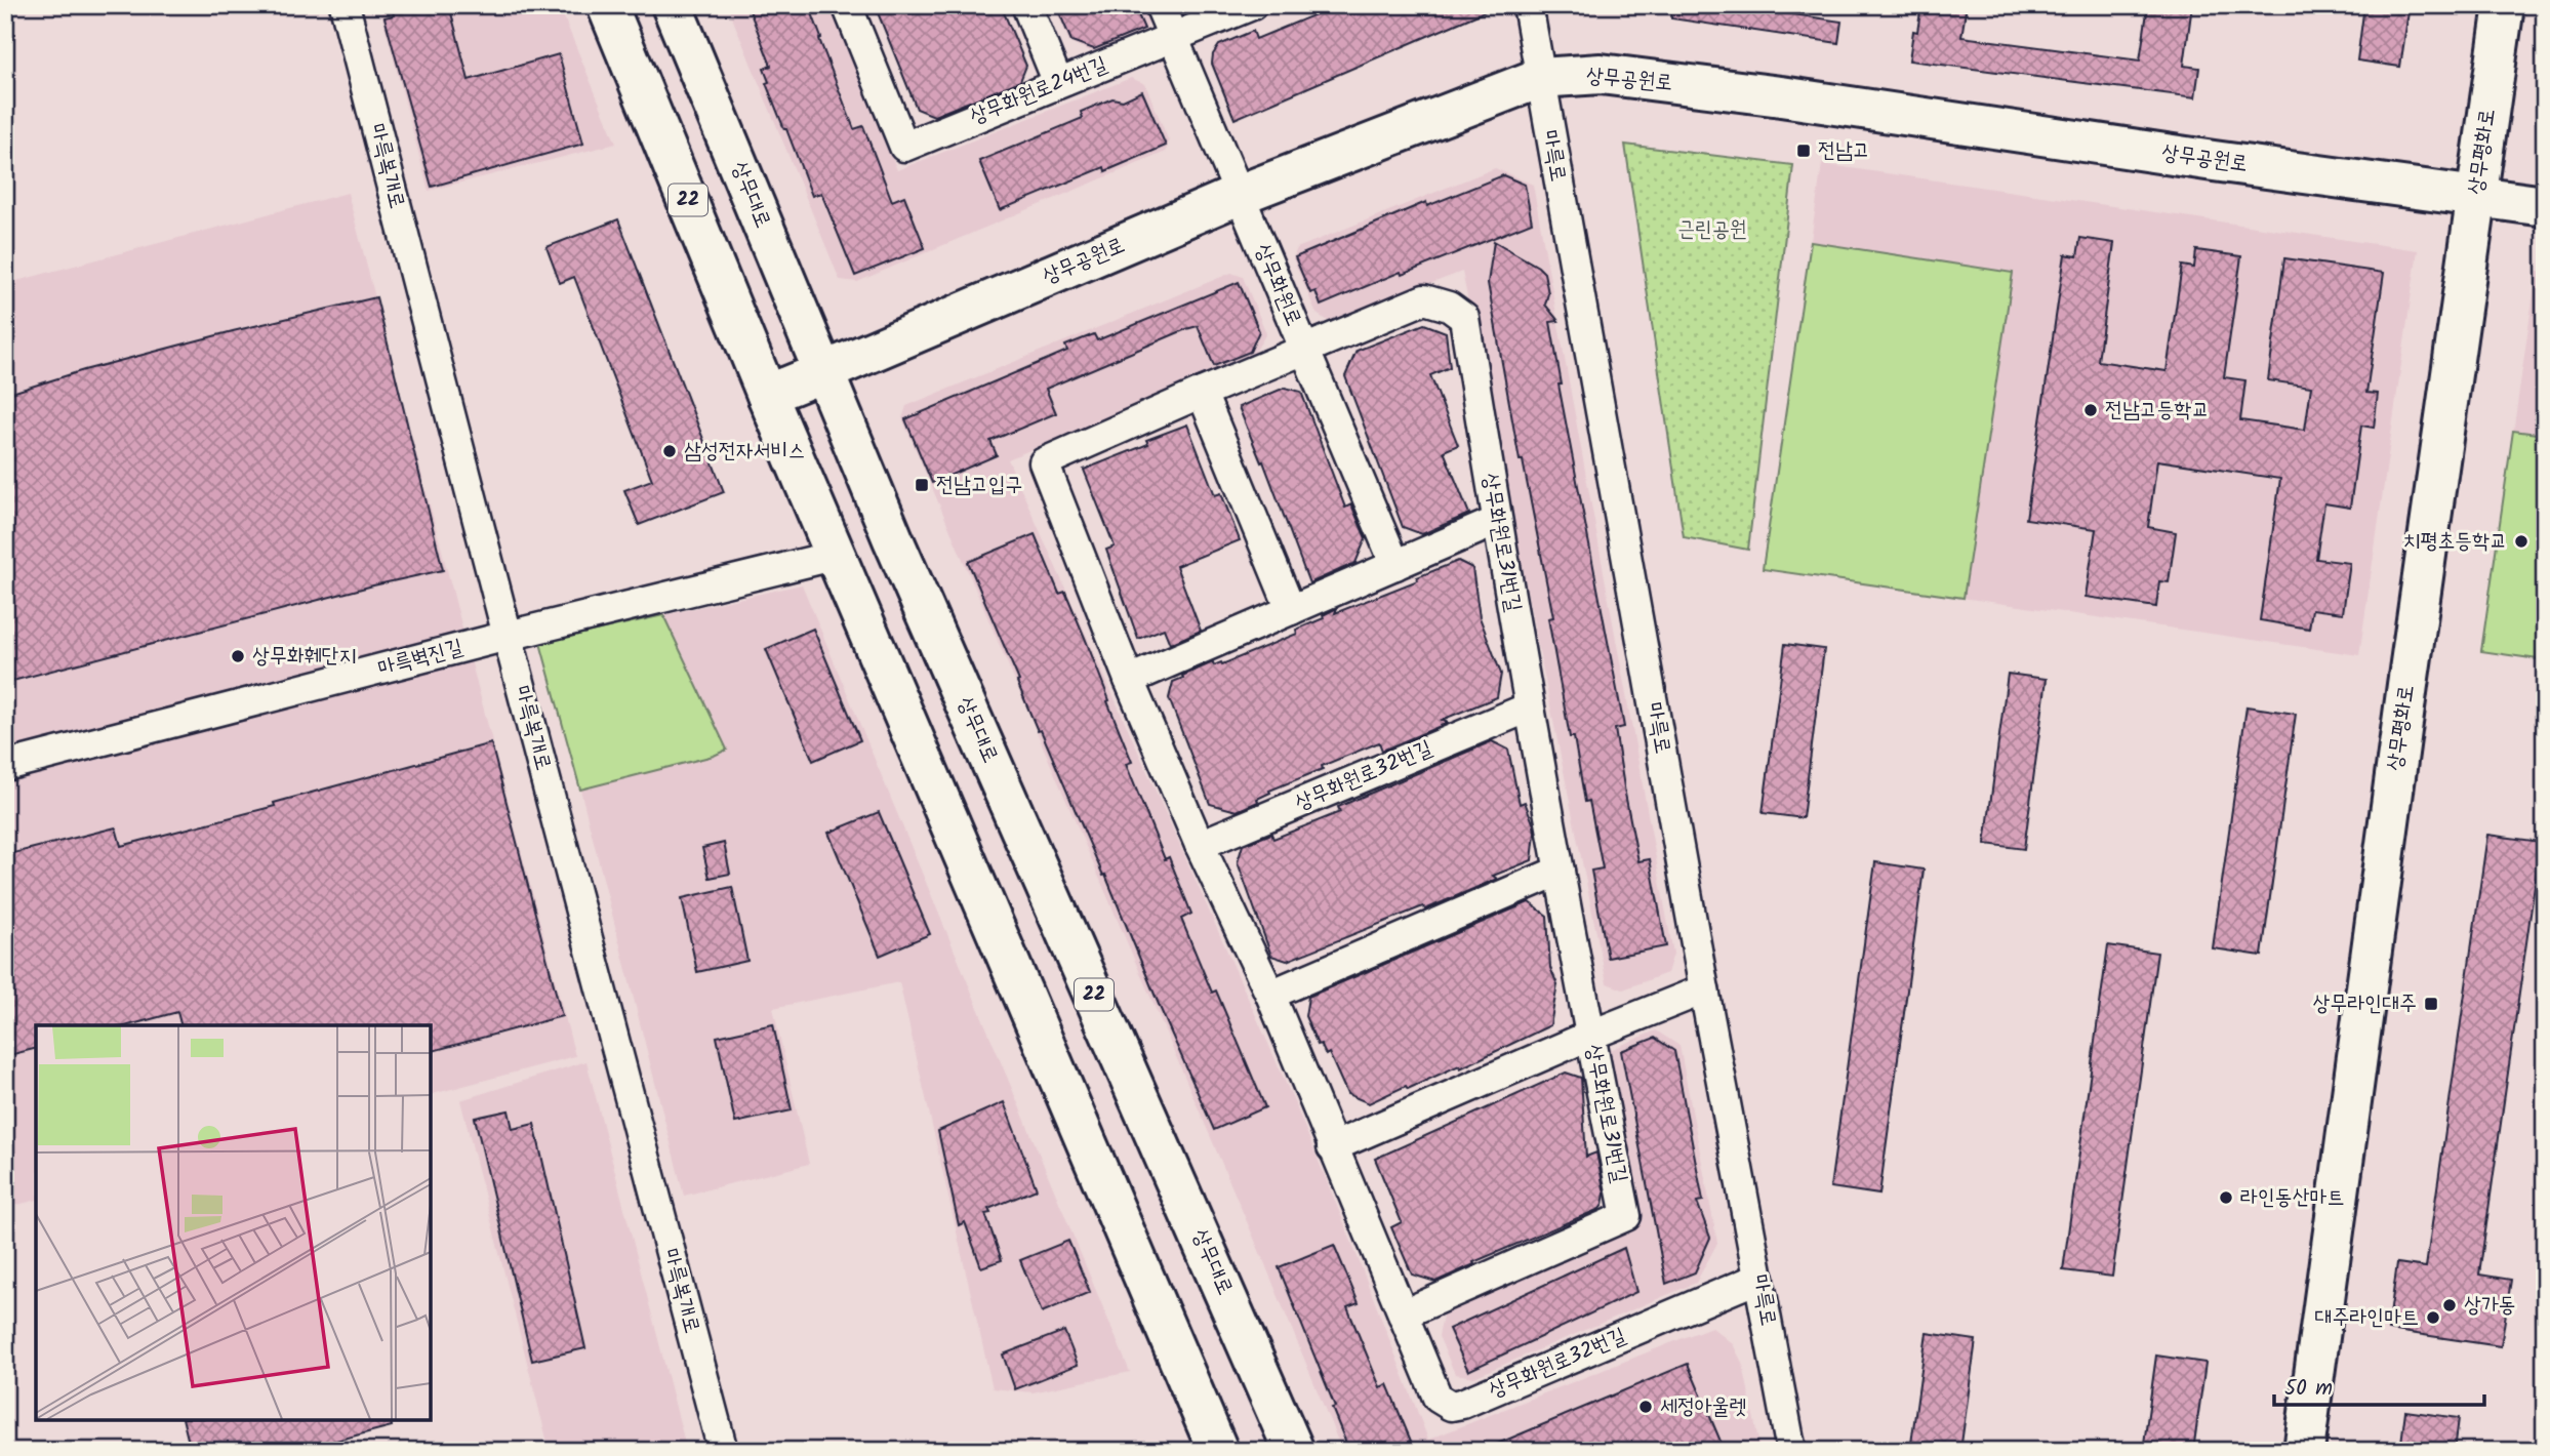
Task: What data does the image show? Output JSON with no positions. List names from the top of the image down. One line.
{"streets":{"street":["상무공원로","상무화원로24번길","상무평화로","마륵로","마륵복개로","상무대로","22","상무화원로","상무화원로31번길","마륵벽진길","상무화원로32번길"]},"crossings":[["상무공원로","상무평화로"],["상무공원로","마륵로"],["상무공원로","상무대로"],["상무공원로","22"],["상무공원로","상무화원로"],["상무화원로24번길","상무화원로"],["마륵로","상무화원로32번길"],["마륵복개로","마륵벽진길"],["22","마륵벽진길"],["상무화원로","상무화원로31번길"],["상무화원로31번길","상무화원로32번길"]],"parks":["근린공원"],"places":{"transit":["전남고","전남고입구","상무라인대주"],"other":["전남고등학교","삼성전자서비스","치평초등학교","상무화훼단지","라인동산마트","상가동","대주라인마트","세정아울렛"]},"scale_bar":"50 m"}
